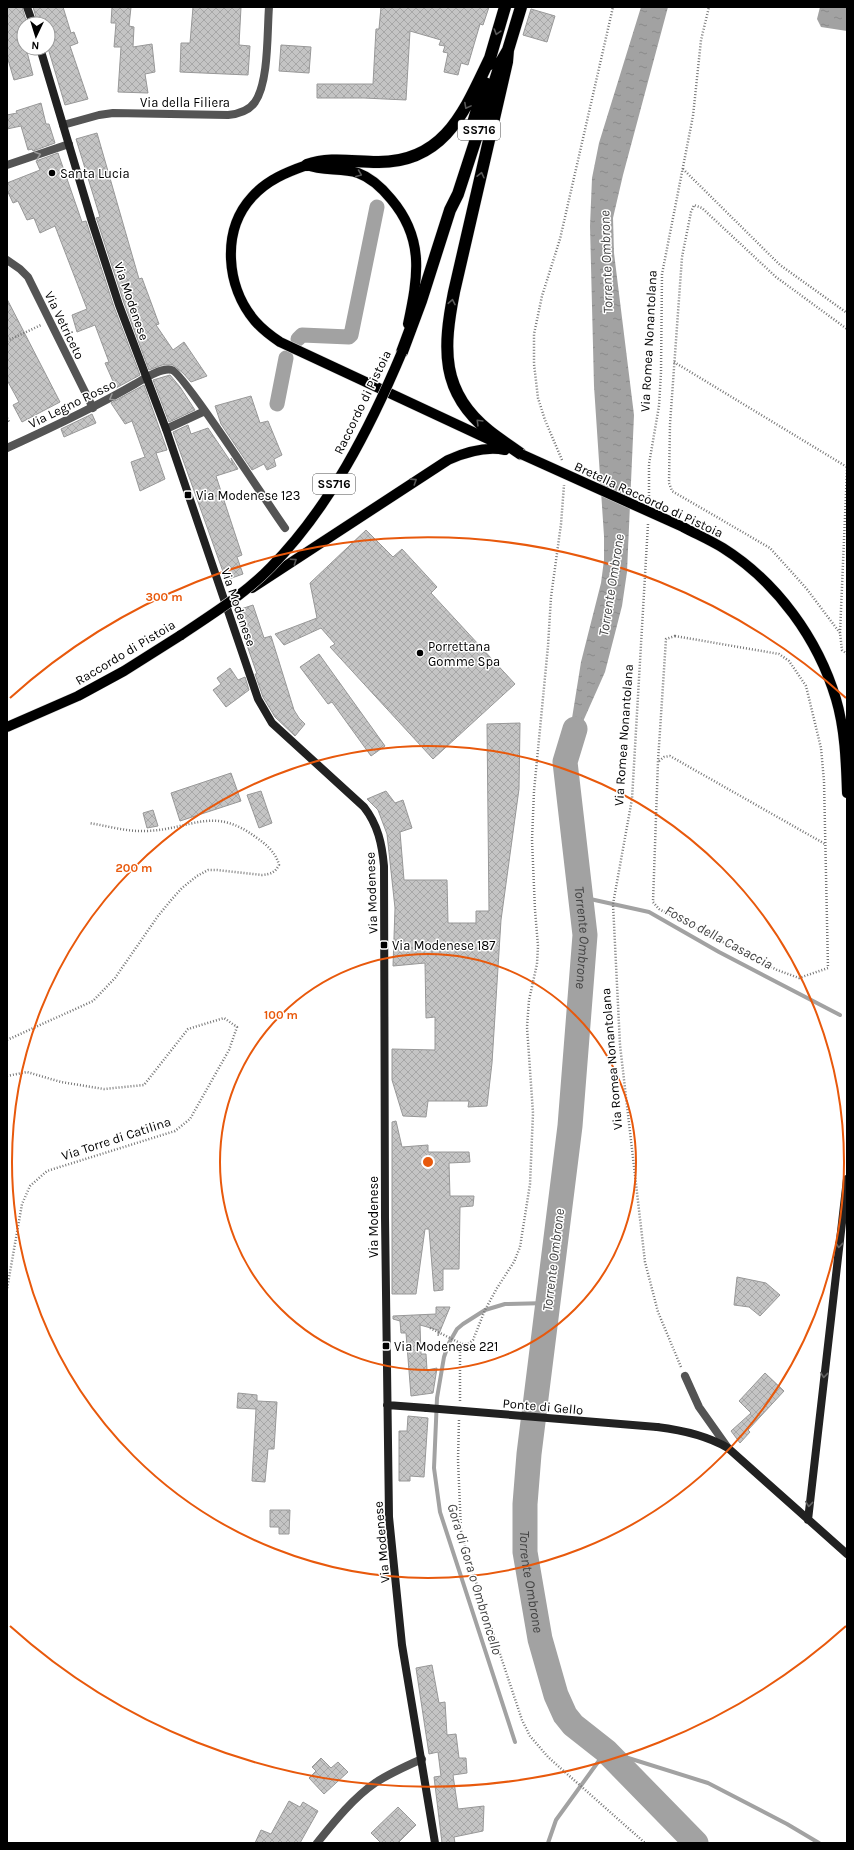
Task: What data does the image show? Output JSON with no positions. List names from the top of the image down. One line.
{"streets":{"highway":["SS716","Raccordo di Pistoia"],"main road":["Bretella Raccordo di Pistoia"],"street":["Via della Filiera","Via Modenese","Via Vetriceto","Via Legno Rosso","Ponte di Gello"],"path":["Via Romea Nonantolana","Via Torre di Catilina"]},"crossings":[["Via della Filiera","Via Modenese"],["Via Modenese","Via Legno Rosso"],["Via Modenese","Ponte di Gello"],["Via Vetriceto","Via Legno Rosso"]],"water":["Torrente Ombrone","Fosso della Casaccia","Gora di Gora o Ombroncello"],"places":{"other":["Santa Lucia","Porrettana Gomme Spa"],"transit":["Via Modenese 123","Via Modenese 187","Via Modenese 221"]},"north":"bottom","rings":["300 m","200 m","100 m"]}
